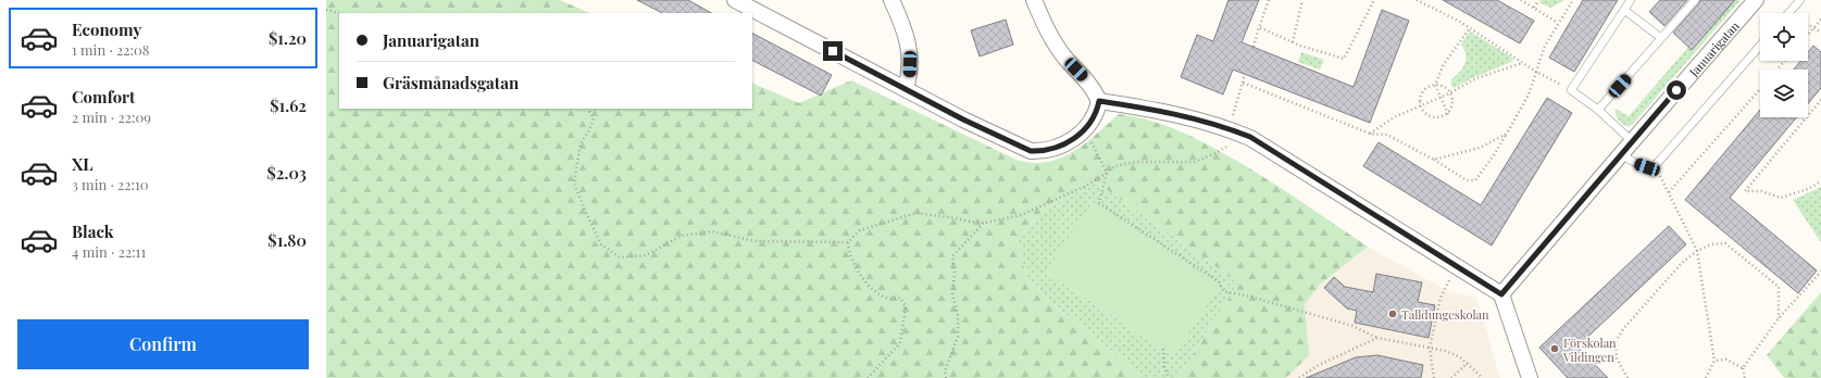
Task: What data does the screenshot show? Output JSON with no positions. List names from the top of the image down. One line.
{"streets":{"street":["Januarigatan"]},"places":["Talldungeskolan","Förskolan Vildingen"],"page":{"list":[{"name":"Economy","note":"1 min · 22:08","value":"$1.20"},{"name":"Comfort","note":"2 min · 22:09","value":"$1.62"},{"name":"XL","note":"3 min · 22:10","value":"$2.03"},{"name":"Black","note":"4 min · 22:11","value":"$1.80"}],"banner":["Januarigatan","Gräsmånadsgatan"],"buttons":"Confirm"}}
